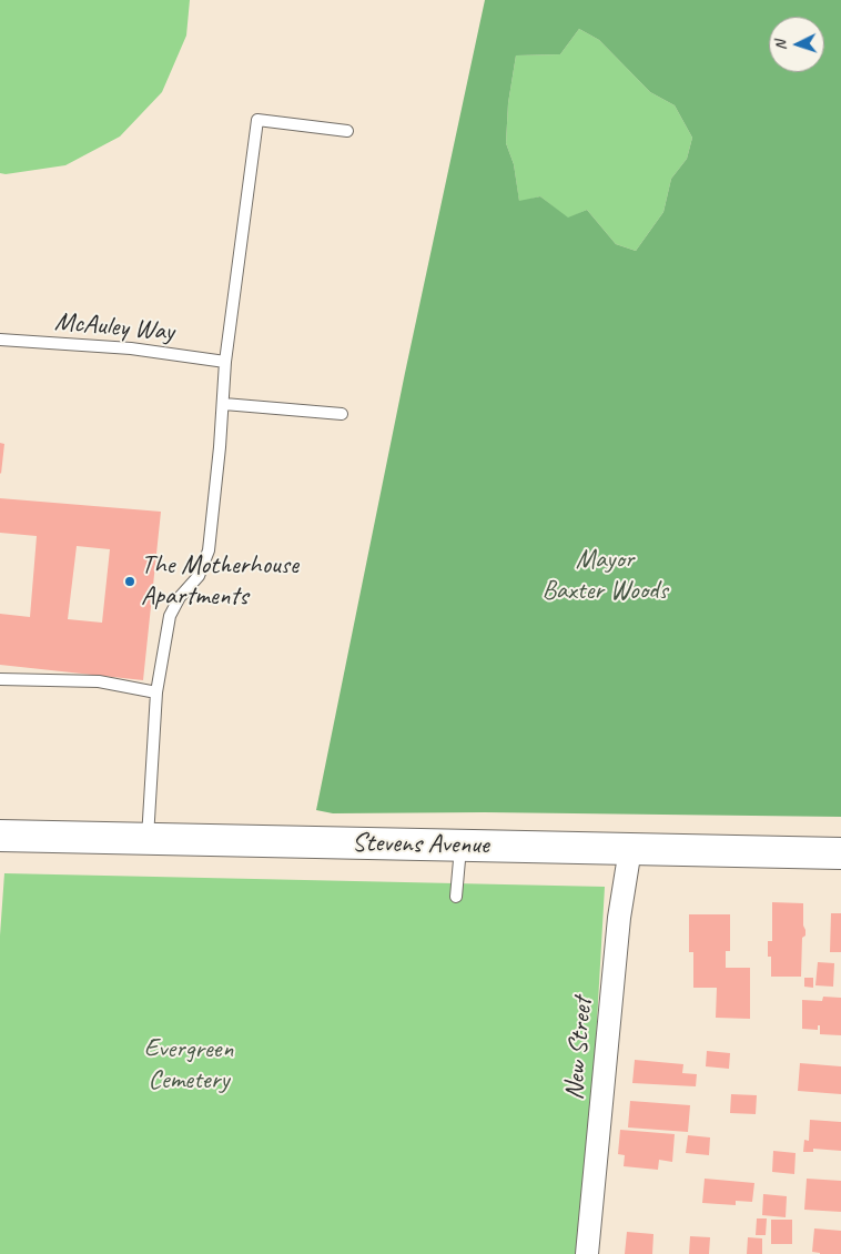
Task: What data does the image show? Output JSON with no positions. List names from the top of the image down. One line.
{"streets":{"main road":["Stevens Avenue"],"street":["New Street"],"lane":["McAuley Way"]},"crossings":[["Stevens Avenue","New Street"]],"parks":["Mayor Baxter Woods","Evergreen Cemetery"],"places":["The Motherhouse Apartments"],"north":"left"}
